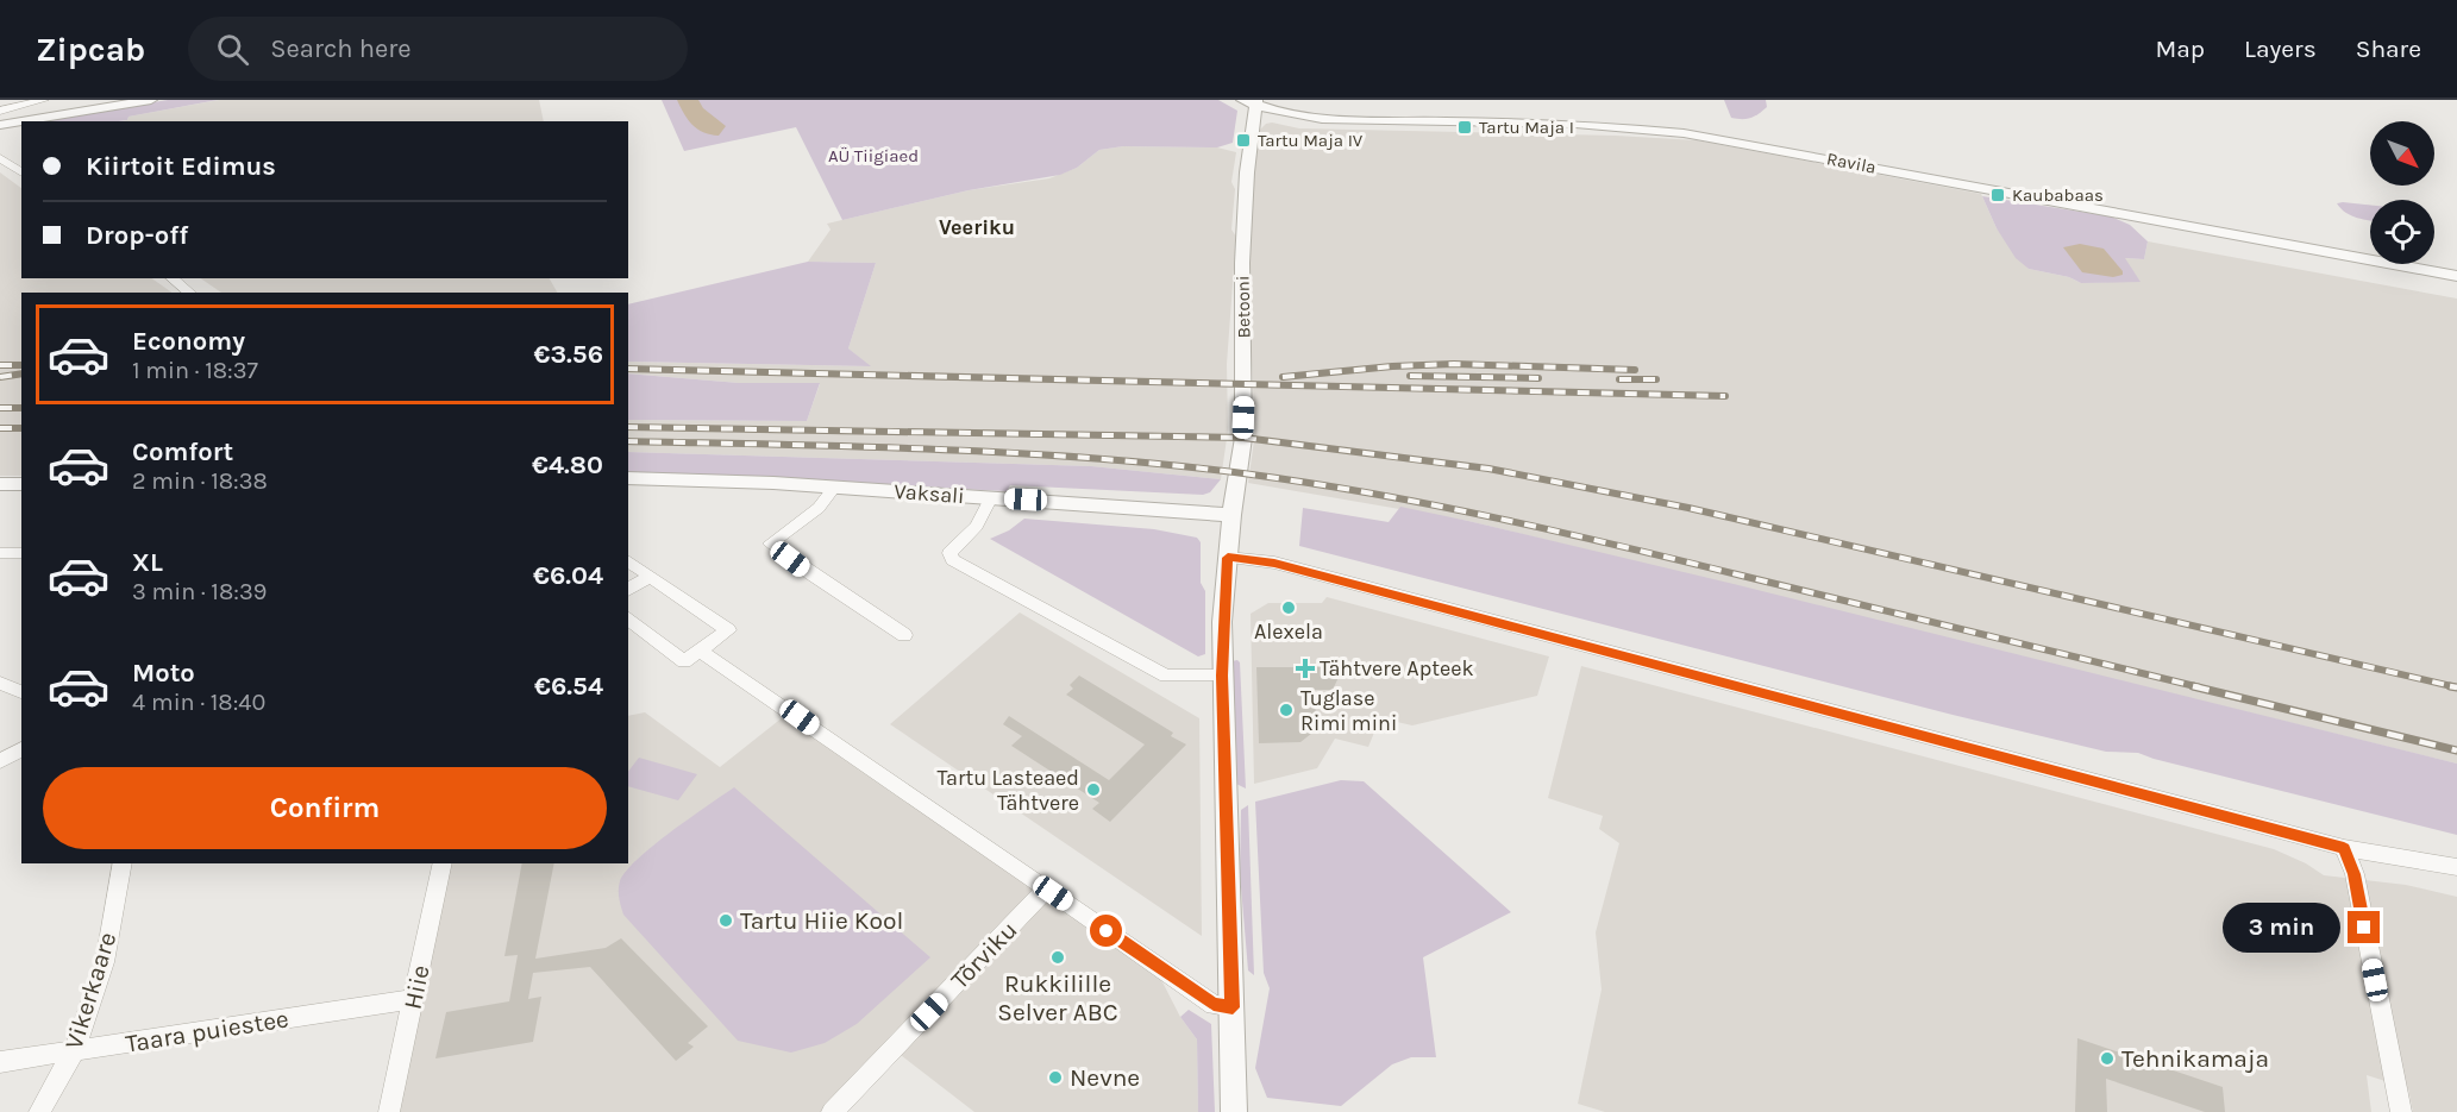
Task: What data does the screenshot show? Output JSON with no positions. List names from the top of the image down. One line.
{"streets":{"street":["Ravila","Betooni","Vaksali","Tõrviku","Hiie","Vikerkaare","Taara puiestee"]},"crossings":[["Ravila","Betooni"],["Betooni","Vaksali"],["Hiie","Taara puiestee"],["Vikerkaare","Taara puiestee"]],"districts":["Veeriku"],"parks":["AÜ Tiigiaed"],"places":{"transit":["Tartu Maja I","Tartu Maja IV","Kaubabaas"],"other":["Alexela","Tuglase Rimi mini","Tartu Lasteaed Tähtvere","Tartu Hiie Kool","Rukkilille Selver ABC","Tehnikamaja","Nevne"],"health":["Tähtvere Apteek"]},"north":"bottom right","page":{"header":"Zipcab","search":"Search here","nav":["Map","Layers","Share"],"banner":["Kiirtoit Edimus","Drop-off"],"list":[{"name":"Economy","note":"1 min · 18:37","value":"€3.56"},{"name":"Comfort","note":"2 min · 18:38","value":"€4.80"},{"name":"XL","note":"3 min · 18:39","value":"€6.04"},{"name":"Moto","note":"4 min · 18:40","value":"€6.54"}],"buttons":"Confirm","bubble":"3 min"}}
